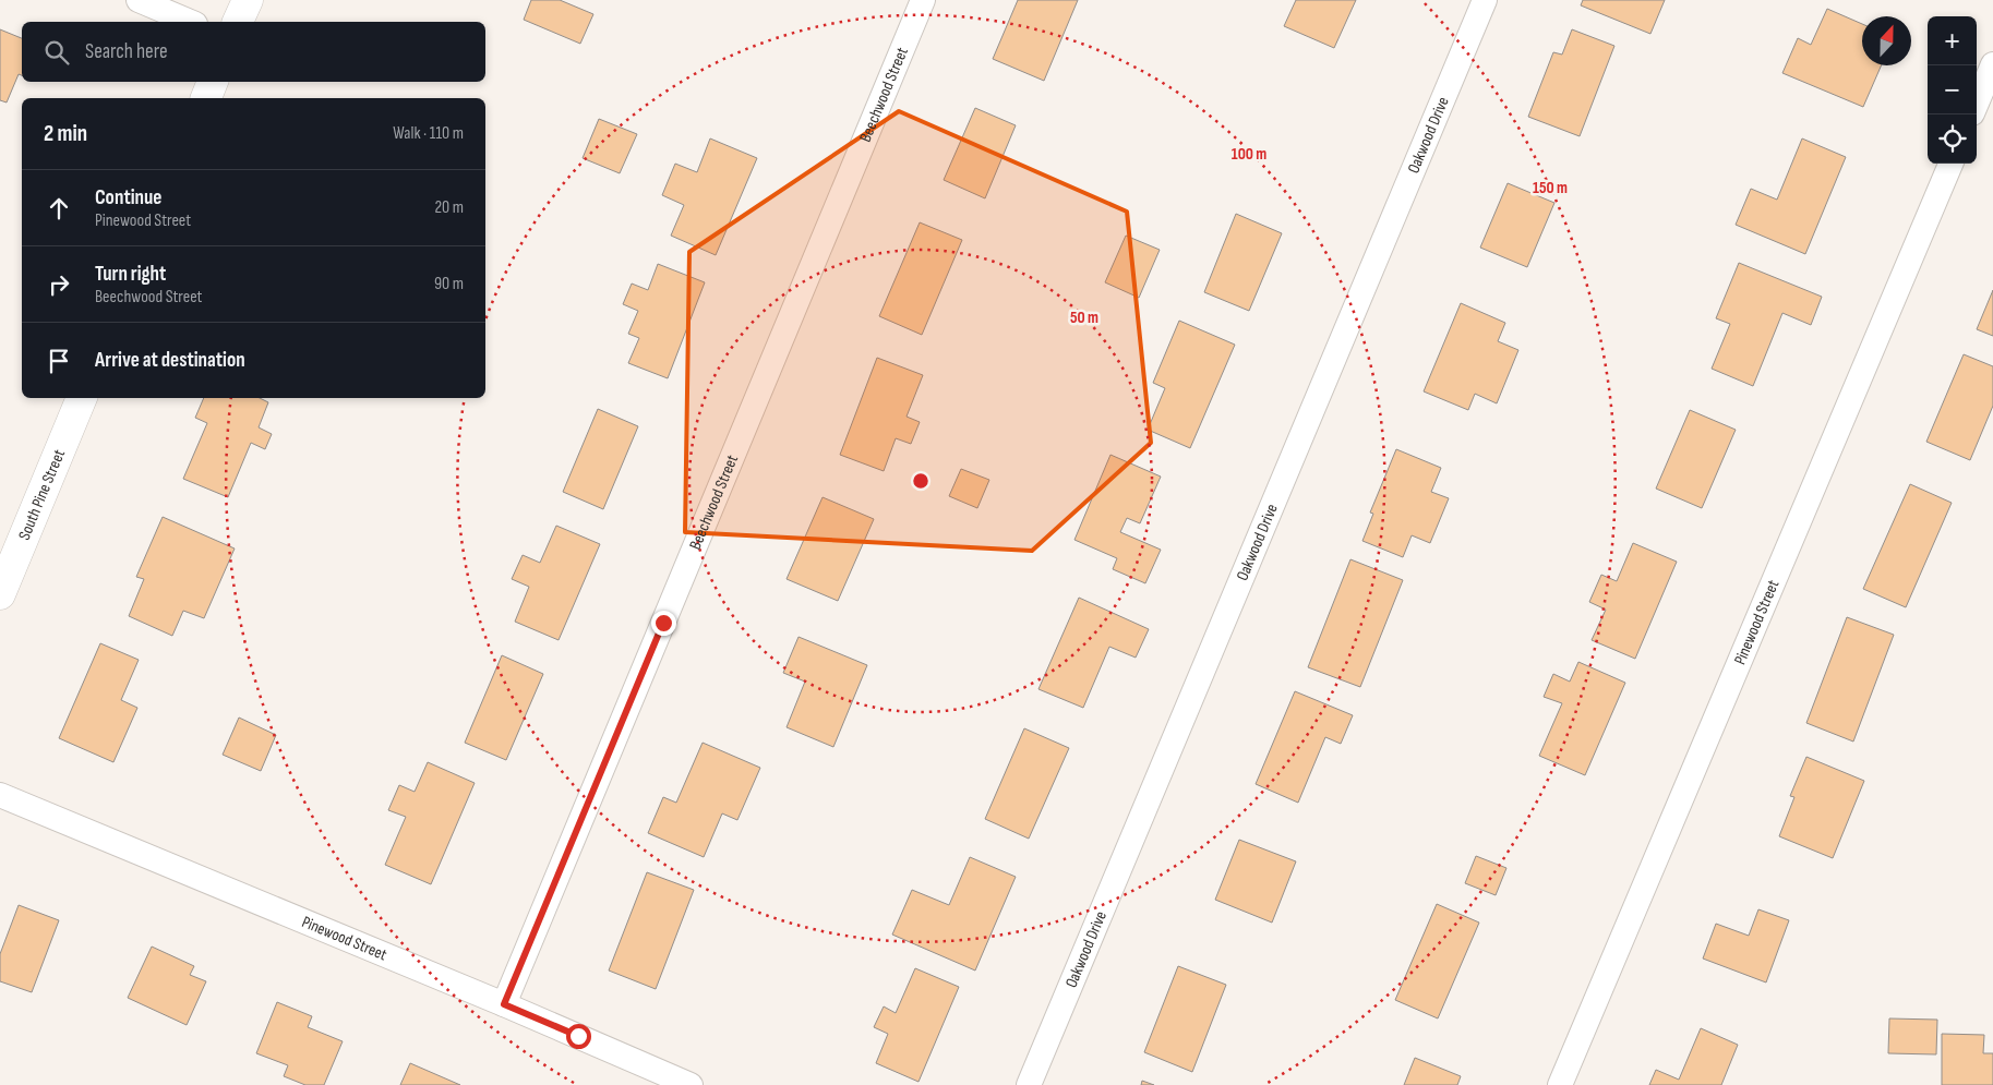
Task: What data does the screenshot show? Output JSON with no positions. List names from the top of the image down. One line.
{"streets":{"main road":["South Pine Street"],"street":["Beechwood Street","Oakwood Drive","Pinewood Street"]},"crossings":[["Beechwood Street","Pinewood Street"]],"north":"top","page":{"map_buttons":["+","−"],"search":"Search here","heading":["2 min","Walk · 110 m"],"list":[["Continue","Pinewood Street","20 m"],["Turn right","Beechwood Street","90 m"],"Arrive at destination"]},"rings":["100 m","150 m","50 m"]}
